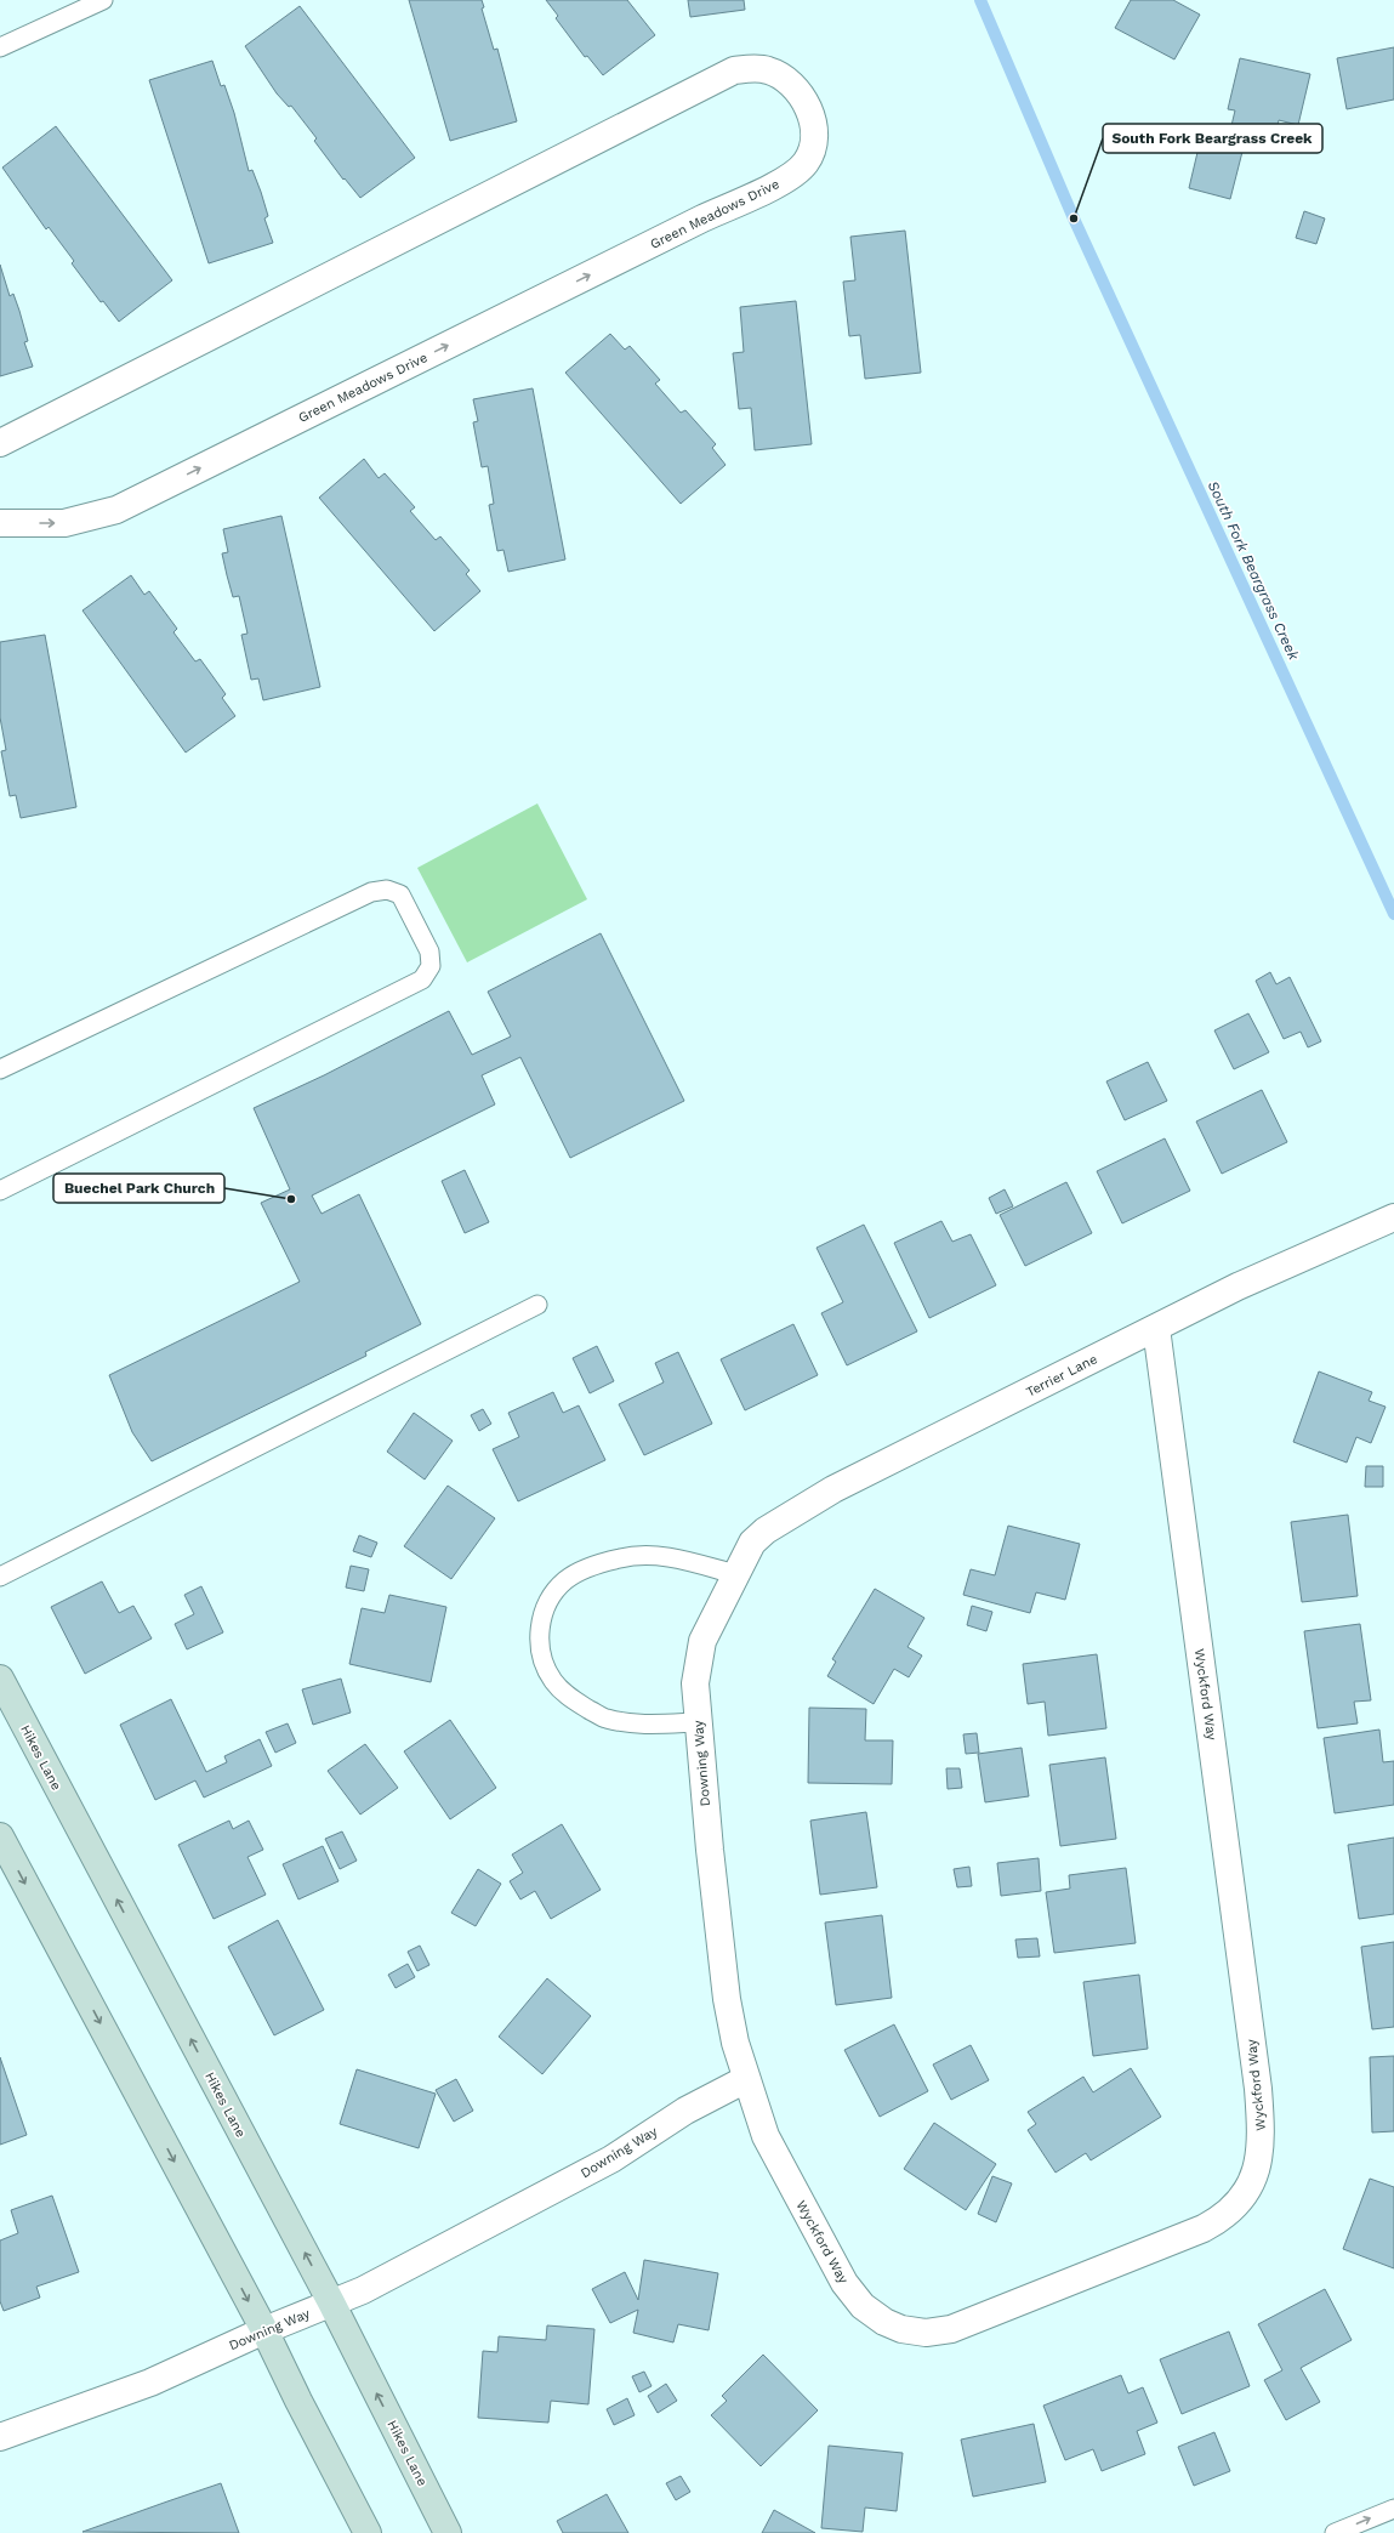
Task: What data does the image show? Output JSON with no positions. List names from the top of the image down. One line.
{"streets":{"main road":["Hikes Lane"],"street":["Green Meadows Drive","Terrier Lane","Wyckford Way","Downing Way"]},"crossings":[["Terrier Lane","Wyckford Way"],["Terrier Lane","Downing Way"],["Wyckford Way","Downing Way"],["Hikes Lane","Downing Way"]],"water":["South Fork Beargrass Creek"],"places":["South Fork Beargrass Creek","Buechel Park Church"]}
